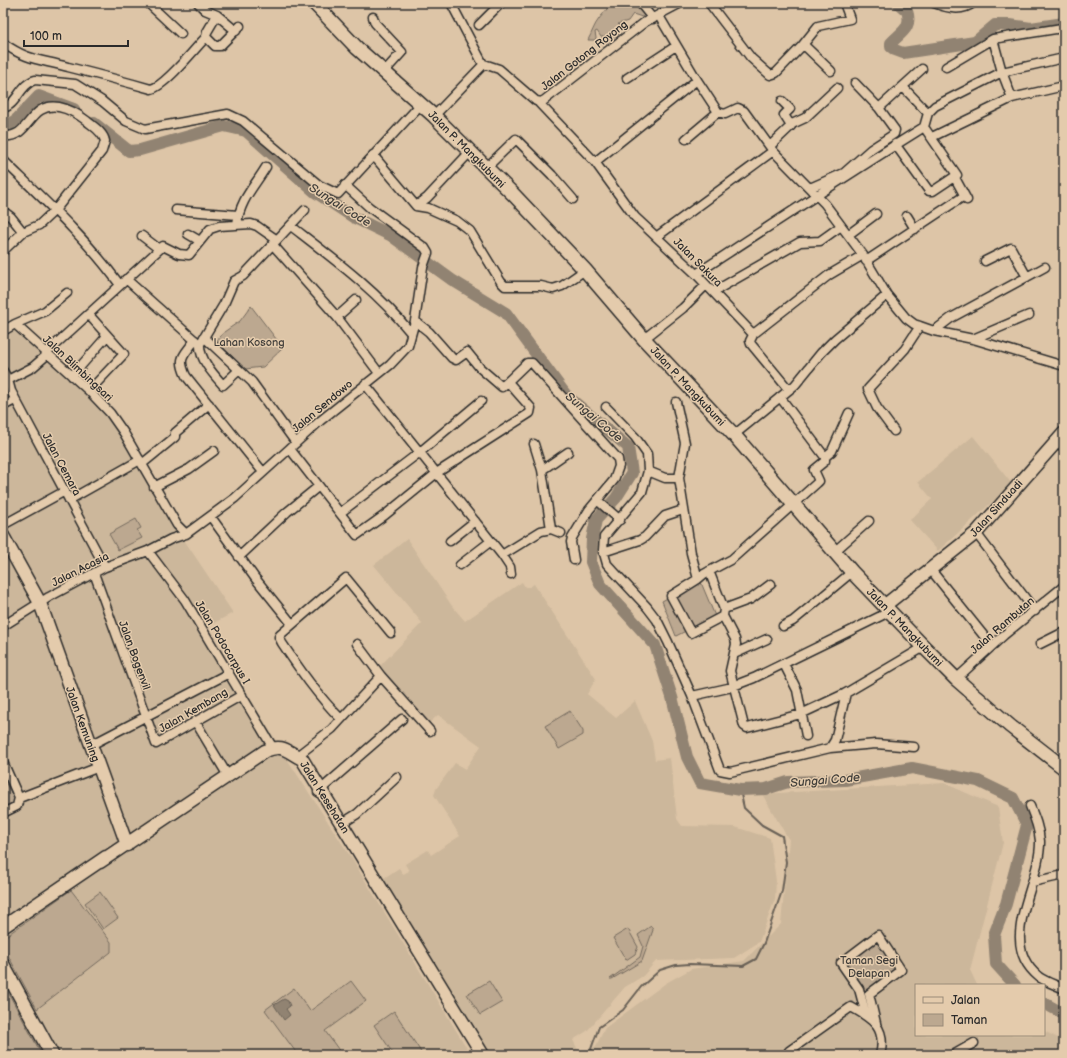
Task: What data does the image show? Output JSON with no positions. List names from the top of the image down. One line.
{"streets":{"main road":["Jalan P. Mangkubumi"],"street":["Jalan Gotong Royong","Jalan Sakura","Jalan Blimbingsari","Jalan Sendowo","Jalan Cemara","Jalan Sinduadi","Jalan Acasia","Jalan Rambutan","Jalan Podocarpus I","Jalan Bogenvil","Jalan Kembang","Jalan Kemuning","Jalan Kesehatan"]},"crossings":[["Jalan Gotong Royong","Jalan Sakura"],["Jalan P. Mangkubumi","Jalan Sinduadi"],["Jalan P. Mangkubumi","Jalan Rambutan"],["Jalan Blimbingsari","Jalan Sendowo"],["Jalan Sendowo","Jalan Acasia"],["Jalan Cemara","Jalan Acasia"],["Jalan Acasia","Jalan Podocarpus I"],["Jalan Acasia","Jalan Bogenvil"],["Jalan Acasia","Jalan Kemuning"],["Jalan Podocarpus I","Jalan Kembang"],["Jalan Bogenvil","Jalan Kembang"]],"water":["Sungai Code"],"parks":["Lahan Kosong","Taman Segi Delapan"],"legend":["Jalan","Taman"],"scale_bar":"100 m"}
